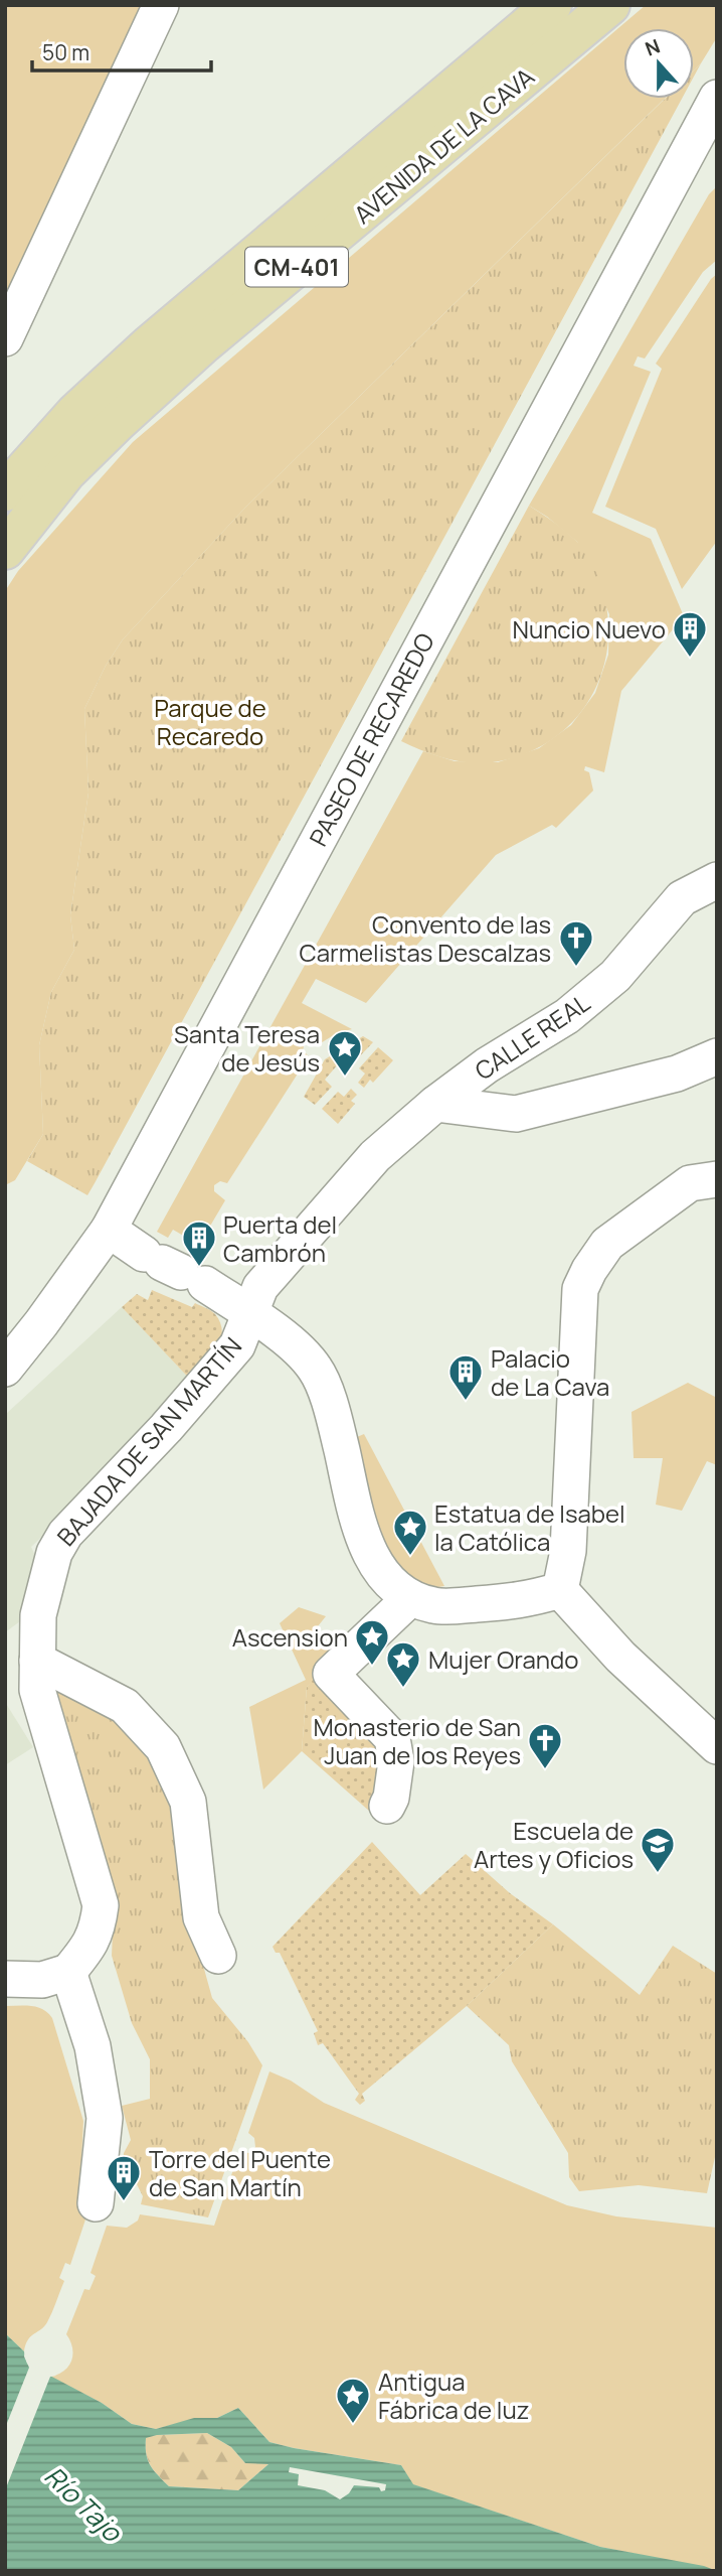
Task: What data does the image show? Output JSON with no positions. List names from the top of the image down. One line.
{"streets":{"main road":["AVENIDA DE LA CAVA","CM-401"],"street":["PASEO DE RECAREDO","CALLE REAL","BAJADA DE SAN MARTÍN"]},"crossings":[["CALLE REAL","BAJADA DE SAN MARTÍN"]],"water":["Río Tajo"],"parks":["Parque de Recaredo"],"places":{"building":["Nuncio Nuevo","Puerta del Cambrón","Palacio de La Cava","Torre del Puente de San Martín"],"church":["Convento de las Carmelistas Descalzas","Monasterio de San Juan de los Reyes"],"place":["Santa Teresa de Jesús","Estatua de Isabel la Católica","Ascension","Mujer Orando","Antigua Fábrica de luz"],"school or university":["Escuela de Artes y Oficios"]},"scale_bar":"50 m","north":"top"}
